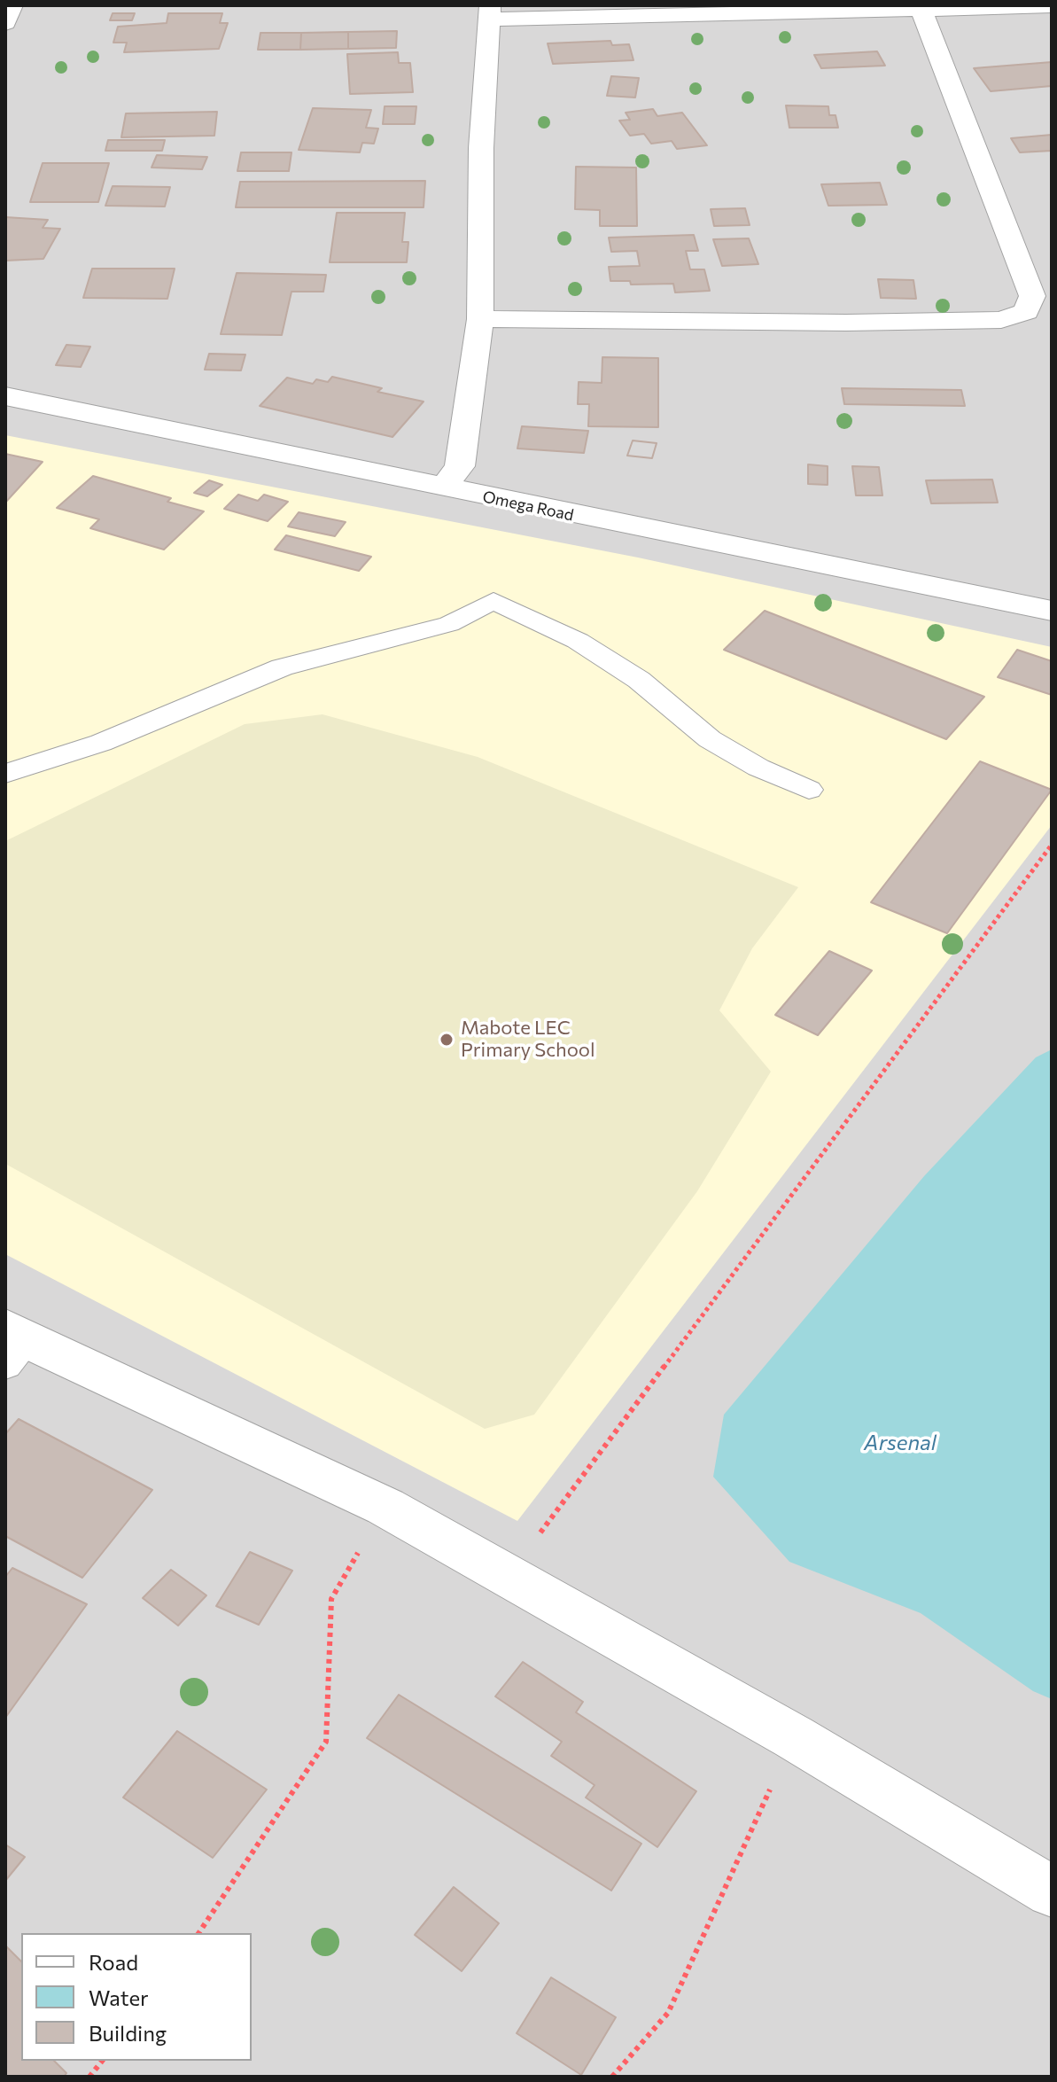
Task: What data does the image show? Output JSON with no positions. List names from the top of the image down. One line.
{"streets":{"street":["Omega Road"]},"water":["Arsenal"],"places":["Mabote LEC Primary School"],"legend":["Road","Water","Building"]}
